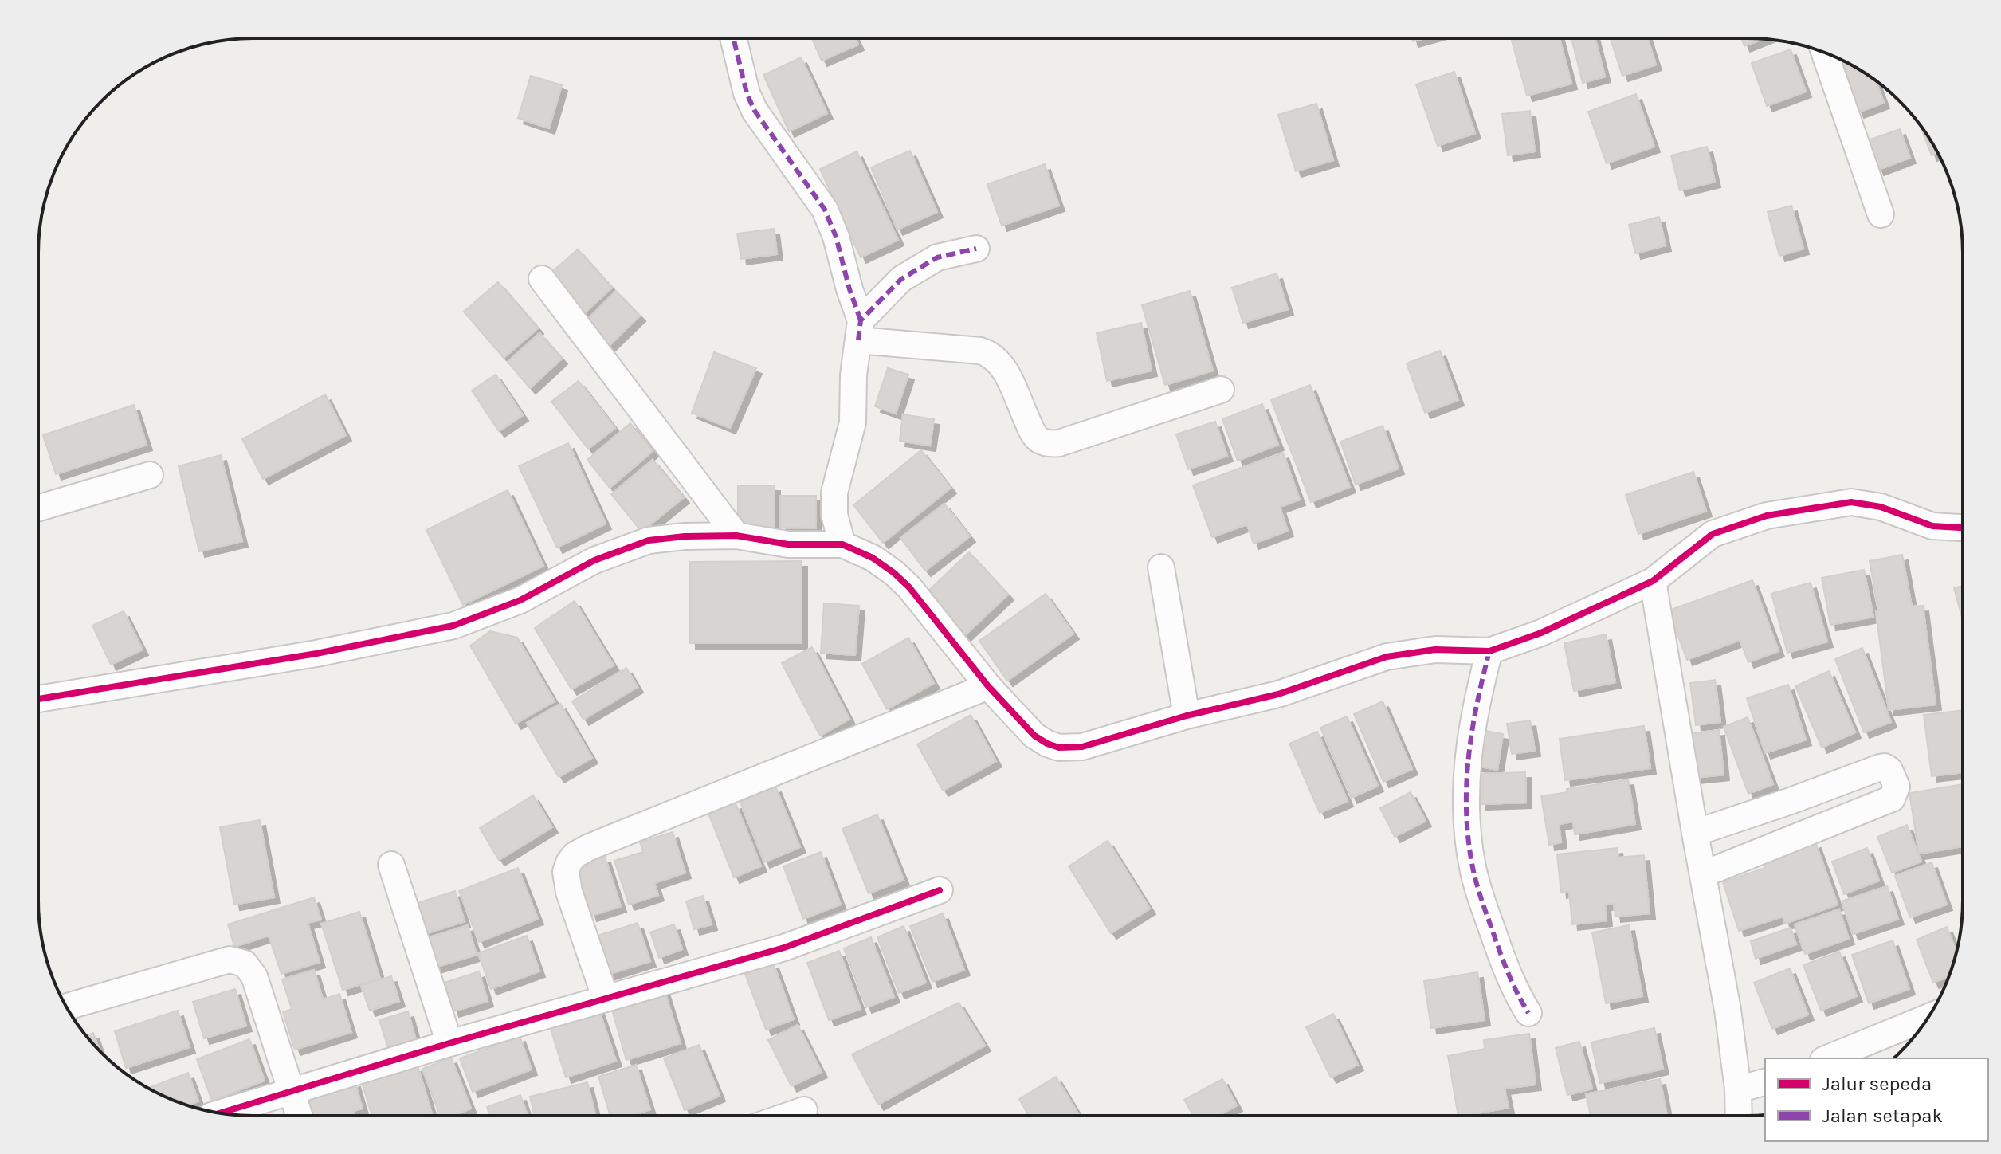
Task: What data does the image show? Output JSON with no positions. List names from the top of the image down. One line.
{"legend":["Jalur sepeda","Jalan setapak"]}
